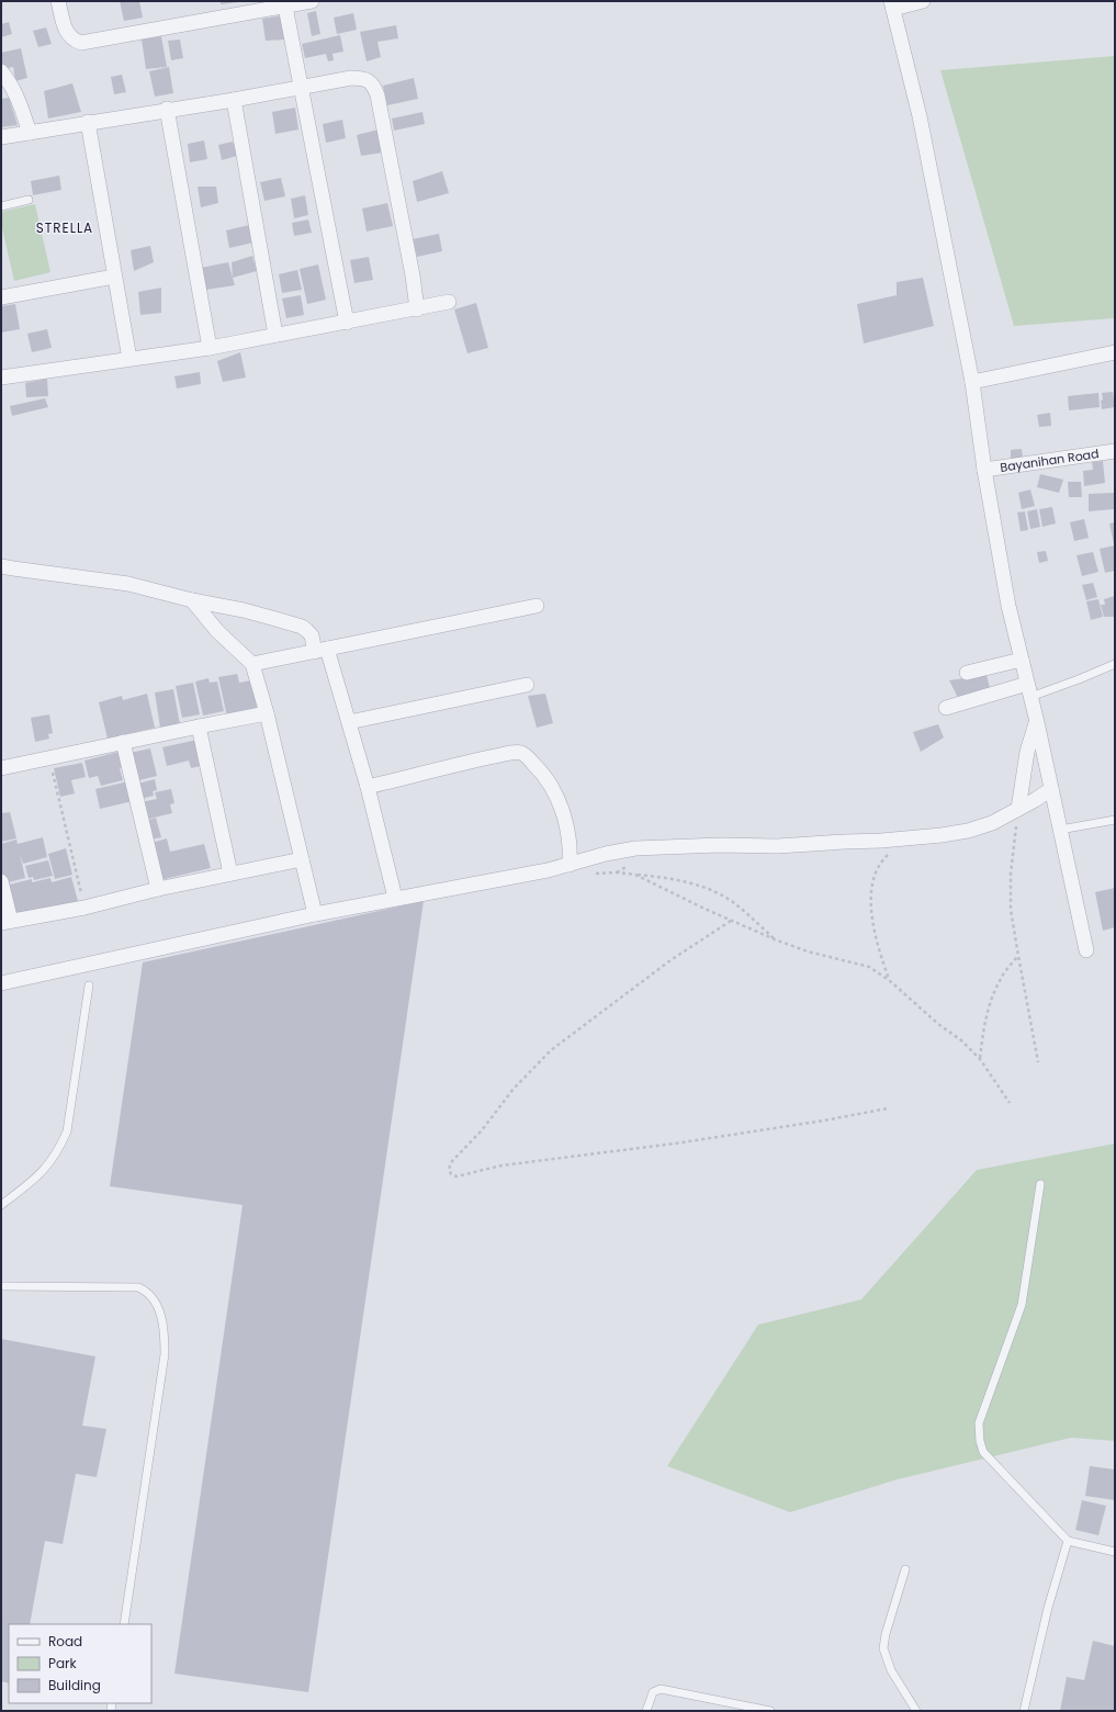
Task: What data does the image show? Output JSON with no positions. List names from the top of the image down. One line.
{"streets":{"street":["Bayanihan Road"]},"districts":["STRELLA"],"legend":["Road","Park","Building"]}
